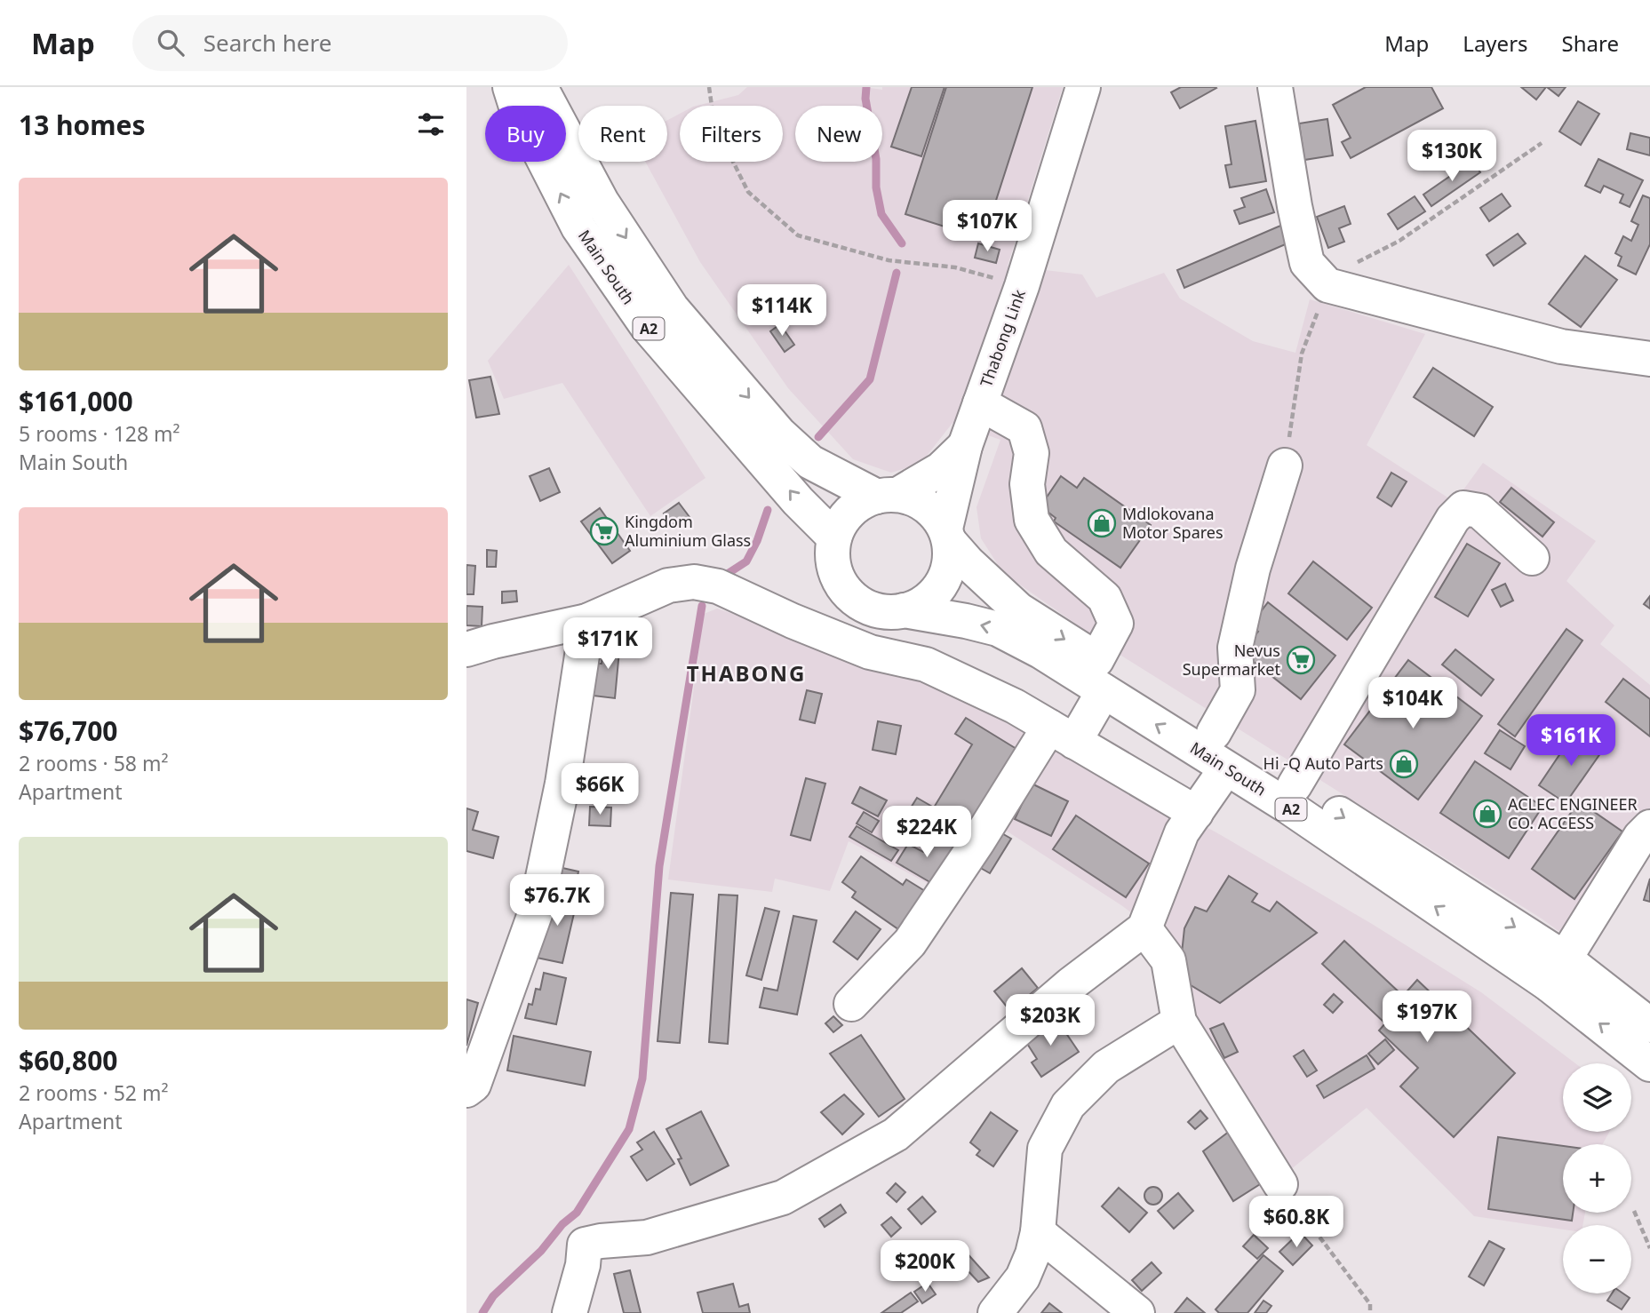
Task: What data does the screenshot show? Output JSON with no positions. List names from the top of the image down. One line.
{"streets":{"main road":["Main South","A2","Thabong Link"]},"crossings":[["Main South","Thabong Link"]],"districts":["THABONG"],"places":{"shop":["Mdlokovana Motor Spares","Hi -Q Auto Parts","ACLEC ENGINEER CO. ACCESS"],"supermarket":["Kingdom Aluminium Glass","Nevus Supermarket"]},"page":{"header":"Map","search":"Search here","nav":["Map","Layers","Share"],"heading":"13 homes","chip":["Buy","Rent","Filters","New"],"price":["$130K","$107K","$114K","$171K","$104K","$161K","$66K","$224K","$76.7K","$197K","$203K","$60.8K","$200K"],"list":[{"name":"$161,000","note":"5 rooms · 128 m² · Main South"},{"name":"$76,700","note":"2 rooms · 58 m² · Apartment"},{"name":"$60,800","note":"2 rooms · 52 m² · Apartment"}],"map_buttons":["+","−"]}}
